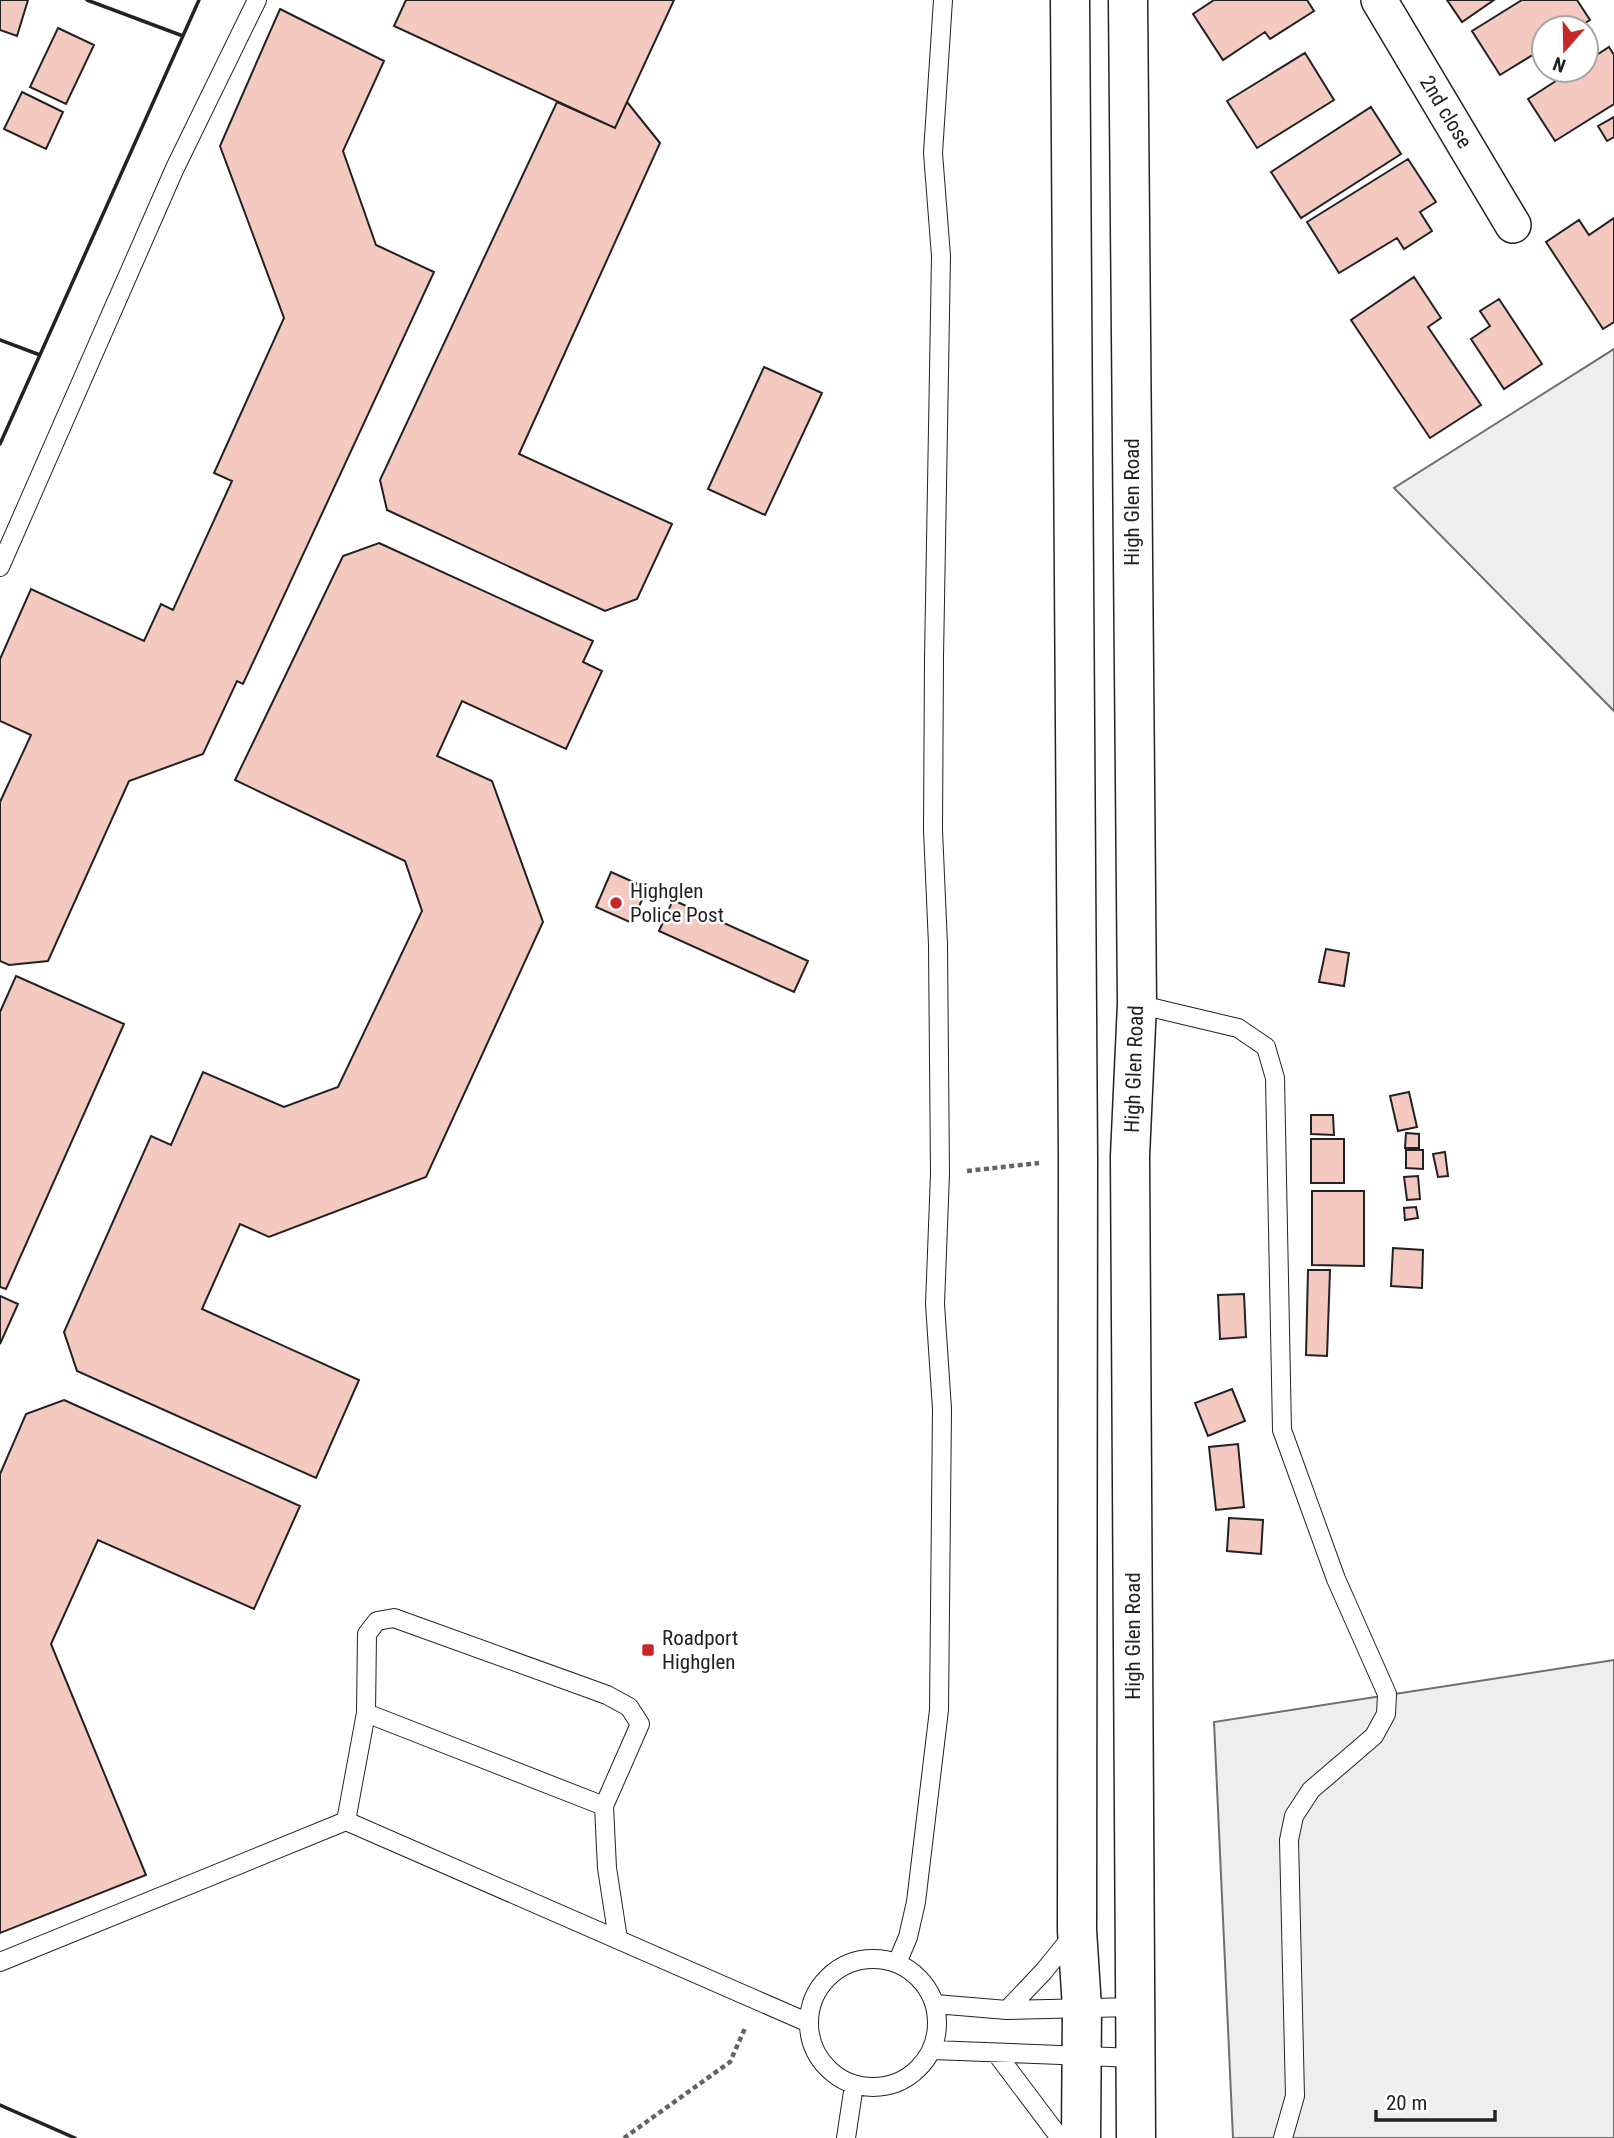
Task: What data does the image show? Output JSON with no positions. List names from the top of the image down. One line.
{"streets":{"main road":["High Glen Road"],"street":["2nd close"]},"places":{"other":["Highglen Police Post"],"transit":["Roadport Highglen"]},"scale_bar":"20 m","north":"bottom"}
